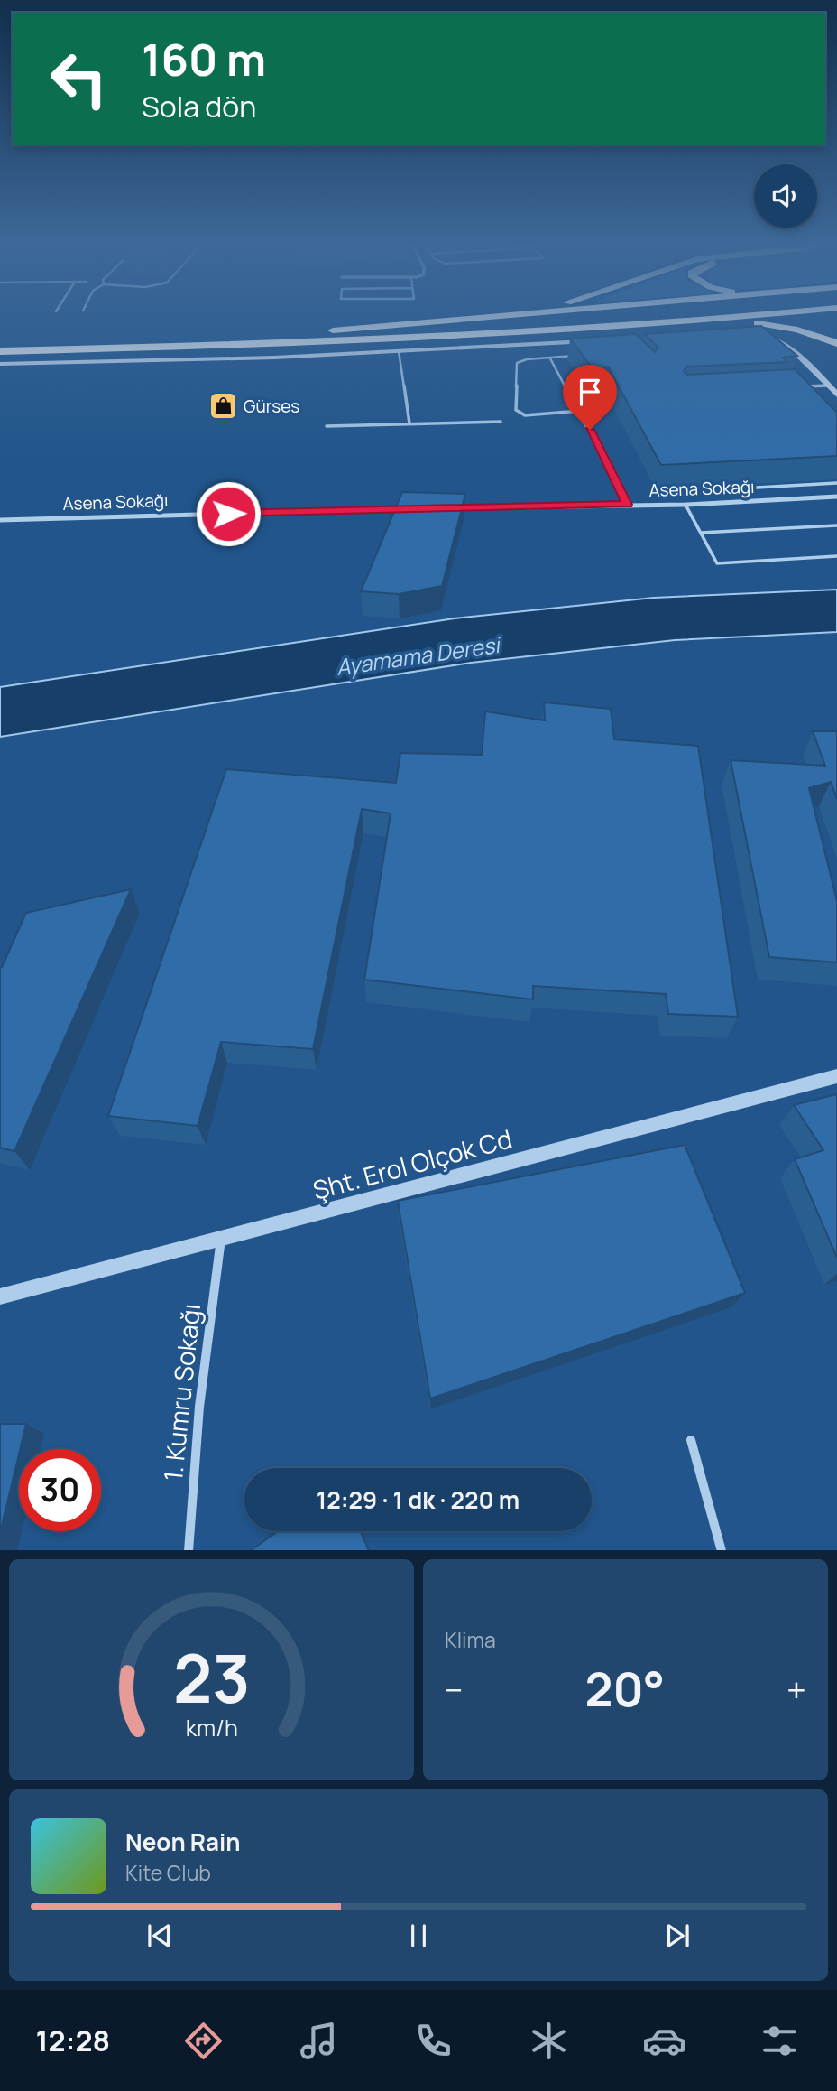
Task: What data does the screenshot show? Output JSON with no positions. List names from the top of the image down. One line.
{"streets":{"street":["Asena Sokağı","Şht. Erol Olçok Cd","1. Kumru Sokağı"]},"crossings":[["Şht. Erol Olçok Cd","1. Kumru Sokağı"]],"water":["Ayamama Deresi"],"places":{"shop":["Gürses"]},"page":{"turn":["160 m","Sola dön"],"limit":"30","trip":"12:29 · 1 dk · 220 m","tile":"Klima","heat":["−","20°","+"],"song":["Neon Rain","Kite Club"],"tabs":"12:28","gauge":["23","km/h"]}}
